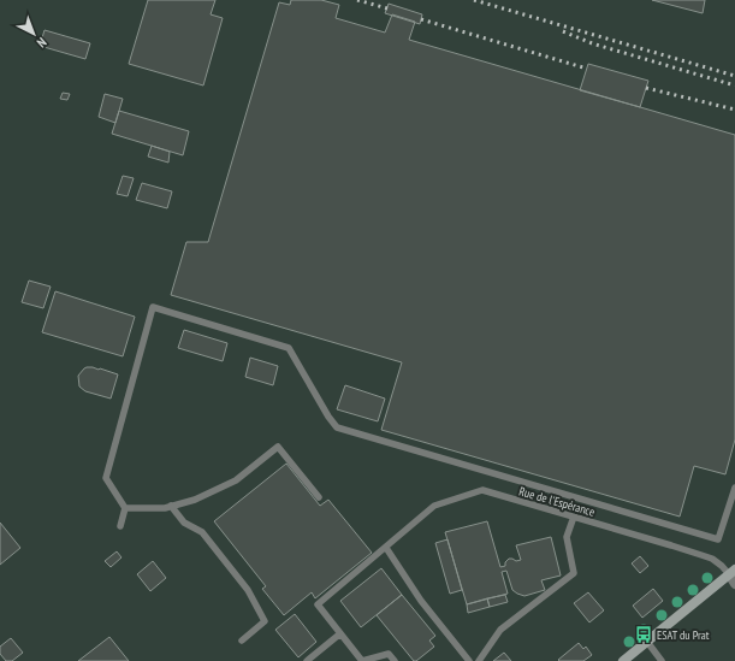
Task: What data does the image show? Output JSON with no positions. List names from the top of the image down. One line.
{"streets":{"lane":["Rue de l'Espérance"]},"places":{"bus stop":["ESAT du Prat"]},"north":"bottom right"}
